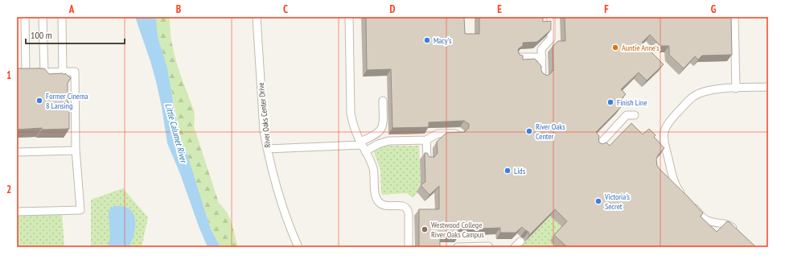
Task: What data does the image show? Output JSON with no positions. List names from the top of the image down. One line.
{"streets":{"lane":["River Oaks Center Drive"]},"water":["Little Calumet River"],"places":["Macy's","Auntie Anne's","Former Cinema 8 Lansing","Finish Line","River Oaks Center","Lids","Victoria's Secret","Westwood College River Oaks Campus"],"scale_bar":"100 m","grid":{"columns":["A","B","C","D","E","F","G"],"rows":["1","2"]}}
